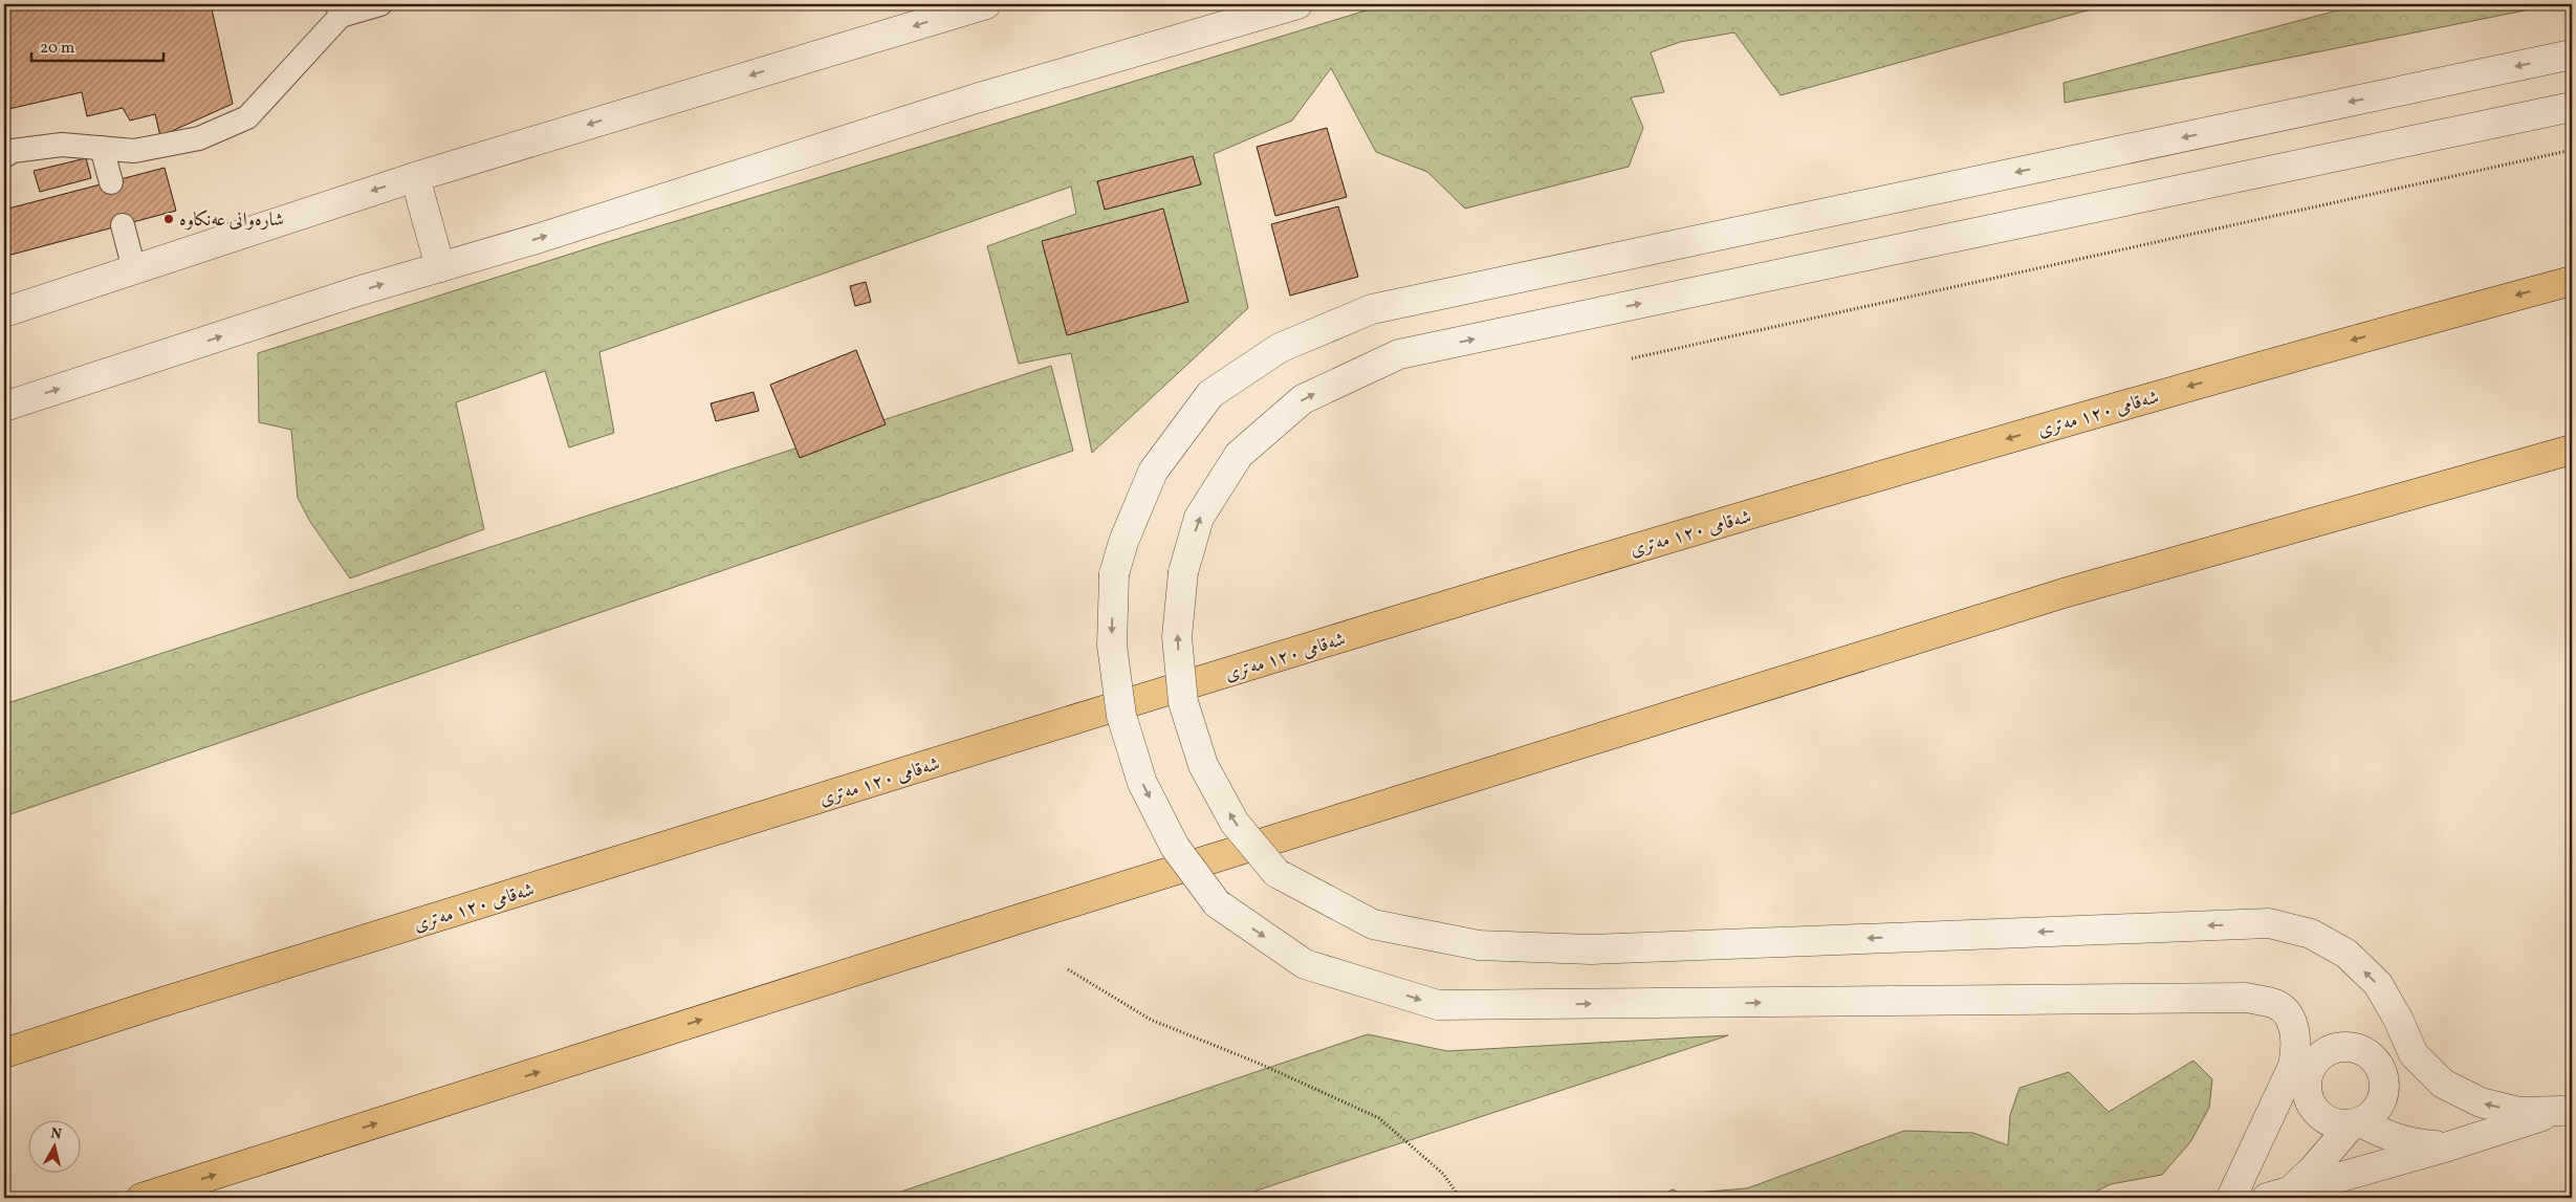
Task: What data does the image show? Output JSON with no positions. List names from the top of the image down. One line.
{"streets":{"highway":["شەقامی ١٢٠ مەتری"]},"places":["شارەوانی عەنکاوە"],"scale_bar":"20 m","north":"top"}
